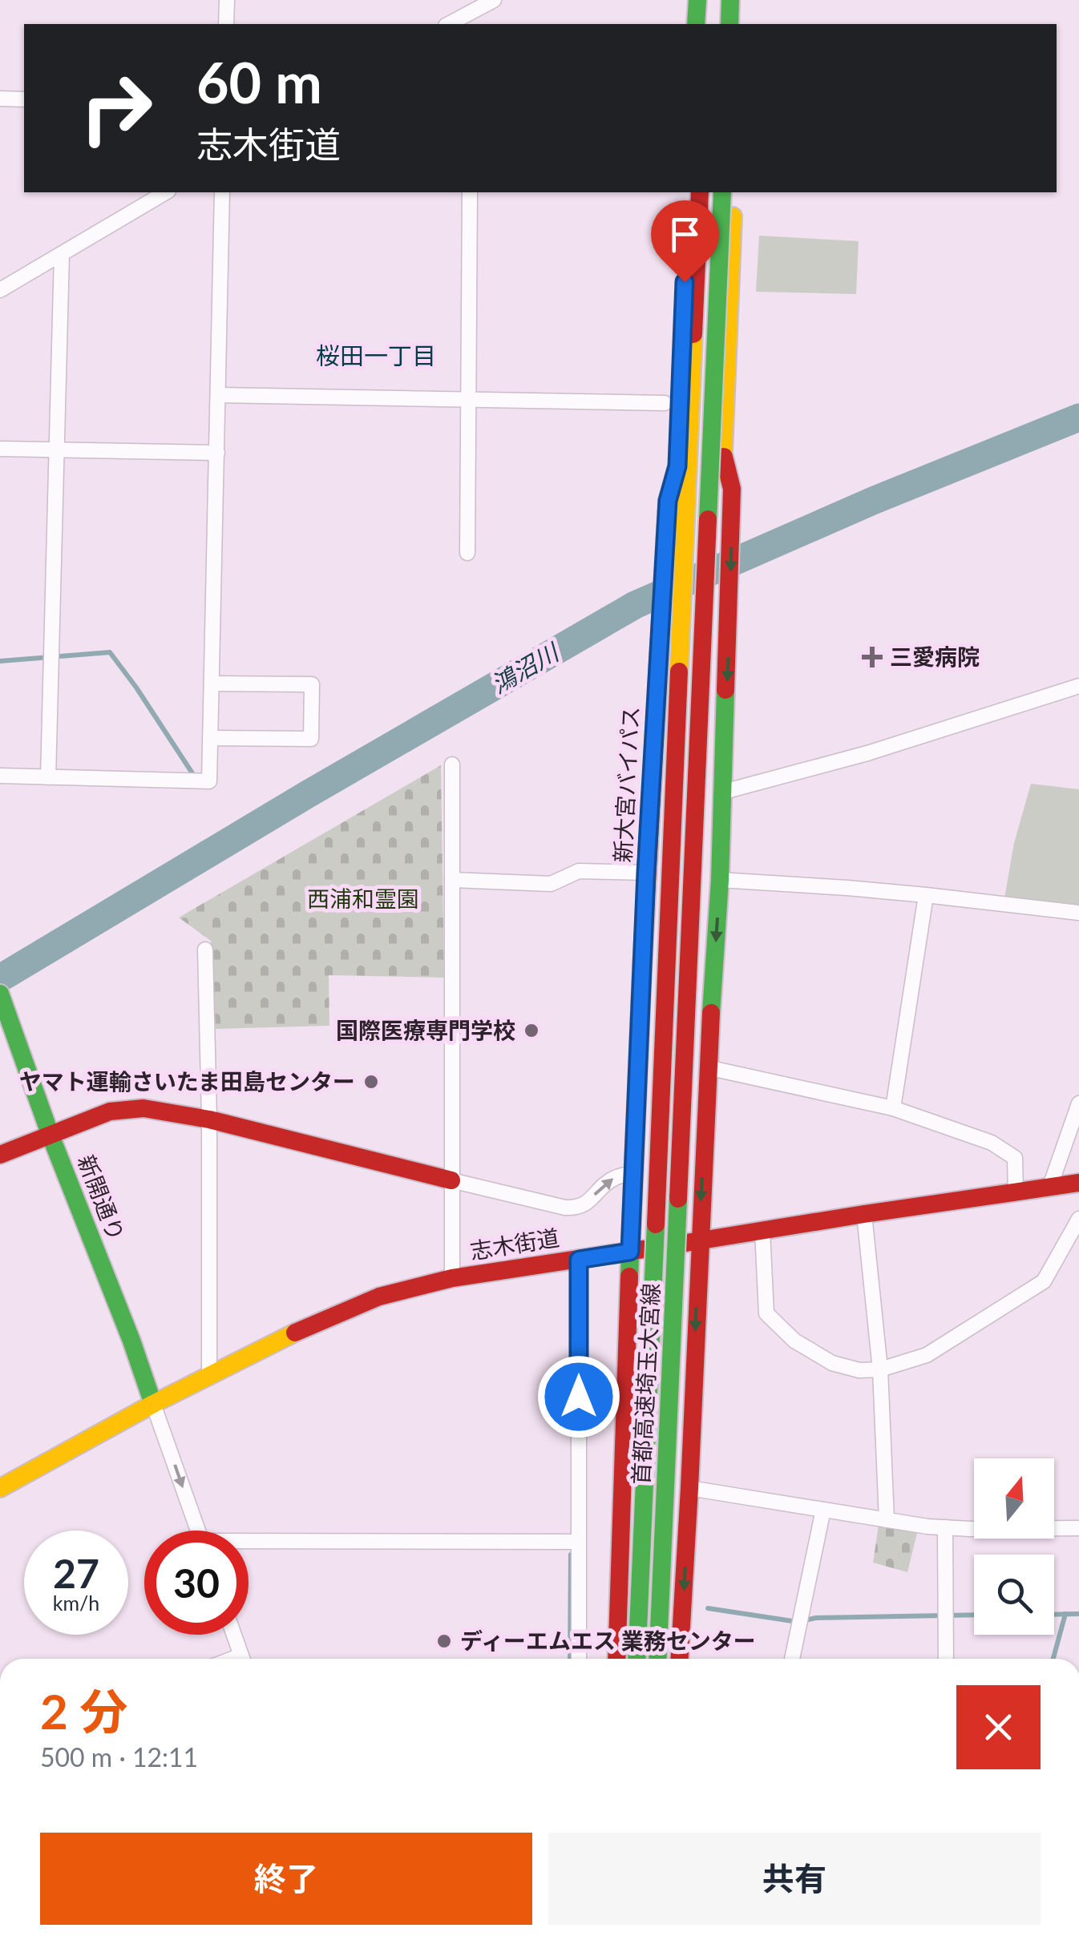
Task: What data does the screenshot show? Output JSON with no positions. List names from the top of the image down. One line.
{"streets":{"main road":["新大宮バイパス","新開通り","志木街道","首都高速埼玉大宮線"]},"crossings":[["新大宮バイパス","志木街道"],["新開通り","志木街道"]],"districts":["桜田一丁目"],"water":["鴻沼川"],"parks":["西浦和霊園"],"places":{"health":["三愛病院"],"other":["国際医療専門学校","ヤマト運輸さいたま田島センター","ディーエムエス 業務センター"]},"north":"top","page":{"turn":["60 m","志木街道"],"speed":"27 km/h","limit":"30","heading":["2 分","500 m · 12:11"],"buttons":["終了","共有"]}}
